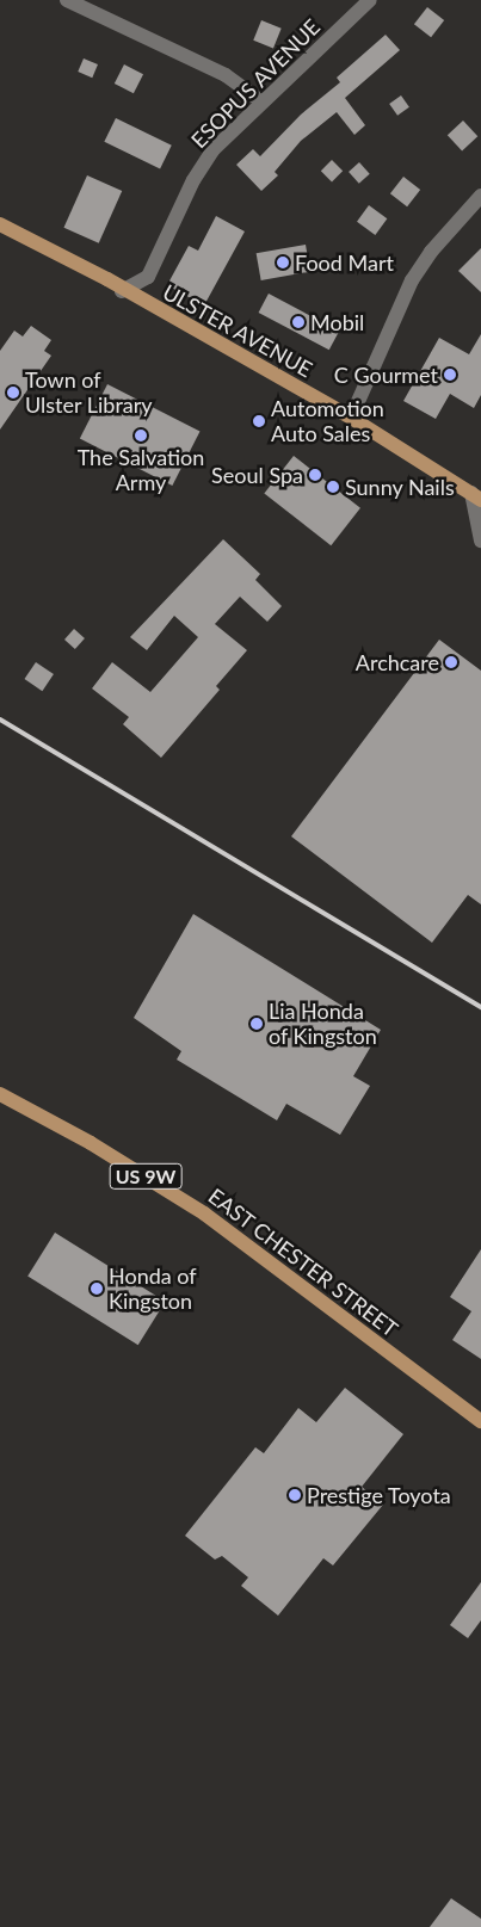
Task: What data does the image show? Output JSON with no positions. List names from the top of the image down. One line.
{"streets":{"main road":["ULSTER AVENUE","US 9W","EAST CHESTER STREET"],"street":["ESOPUS AVENUE"]},"crossings":[["ESOPUS AVENUE","ULSTER AVENUE"]],"places":["Food Mart","Mobil","C Gourmet","Town of Ulster Library","Automotion Auto Sales","The Salvation Army","Seoul Spa","Sunny Nails","Archcare","Lia Honda of Kingston","Honda of Kingston","Prestige Toyota"]}
